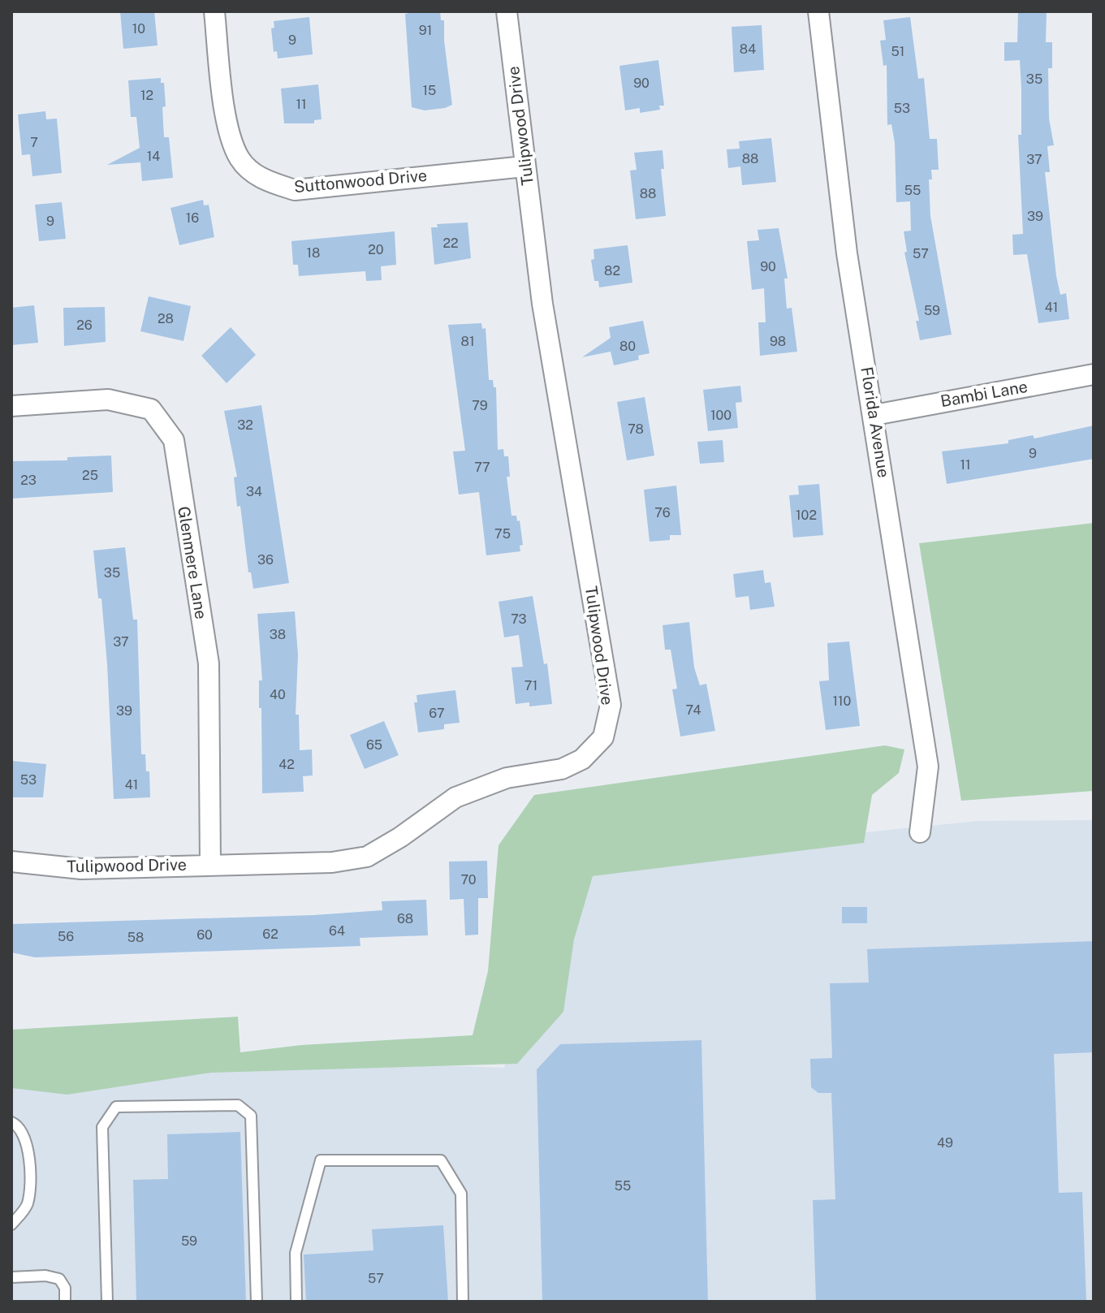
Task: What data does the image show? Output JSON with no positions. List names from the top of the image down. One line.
{"streets":{"street":["Tulipwood Drive","Suttonwood Drive","Bambi Lane","Florida Avenue","Glenmere Lane"]},"crossings":[["Tulipwood Drive","Suttonwood Drive"],["Tulipwood Drive","Glenmere Lane"],["Bambi Lane","Florida Avenue"]],"house_numbers":["10","91","9","84","51","35","90","15","12","11","53","7","14","88","37","55","88","39","16","9","22","20","18","57","90","82","41","59","28","26","81","98","80","79","100","32","78","9","11","77","25","23","34","76","102","75","36","35","73","38","37","71","40","110","74","39","67","65","42","53","41","70","68","64","62","60","56","58","49","55","59","57"]}
